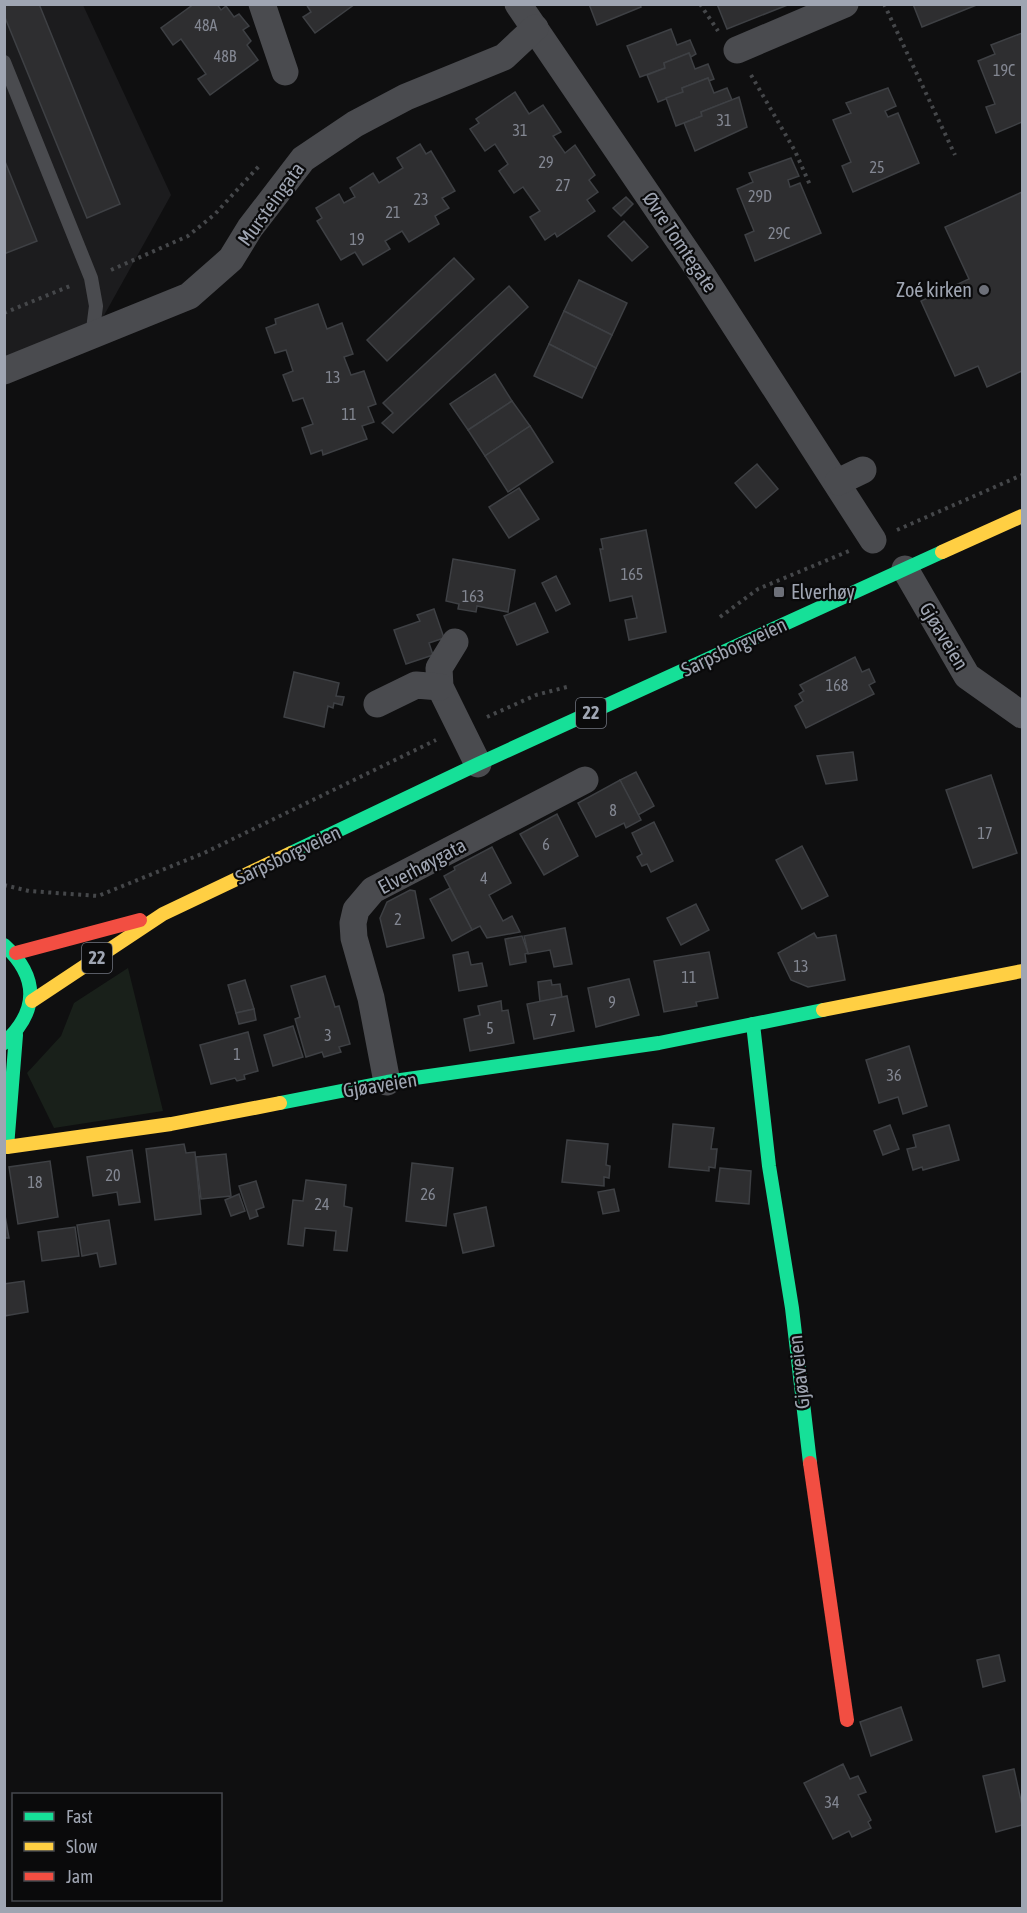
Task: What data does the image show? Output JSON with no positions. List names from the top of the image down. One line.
{"streets":{"main road":["Gjøaveien","Sarpsborgveien","22"],"street":["Mursteingata","Øvre Tomtegate","Elverhøygata"]},"crossings":[["Mursteingata","Øvre Tomtegate"],["Gjøaveien","Sarpsborgveien"],["Gjøaveien","Elverhøygata"],["Sarpsborgveien","22"]],"places":{"other":["Zoé kirken"],"transit":["Elverhøy"]},"house_numbers":["48A","48B","19C","31","31","29","25","27","29D","23","21","29C","19","13","11","165","163","168","8","17","6","4","2","13","11","9","7","5","3","1","36","20","18","26","24","34"],"legend":["Fast","Slow","Jam"]}
